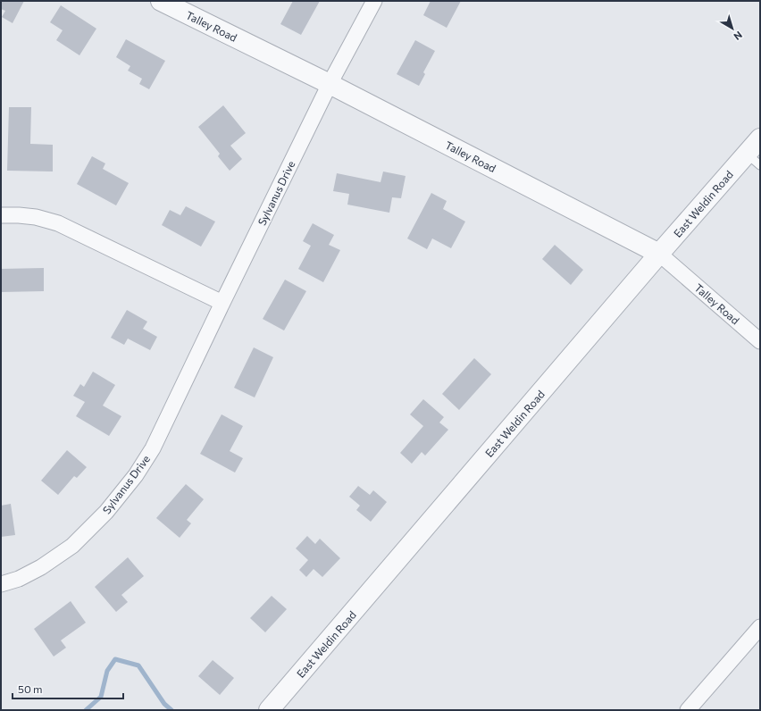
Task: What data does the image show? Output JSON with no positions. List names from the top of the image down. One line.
{"streets":{"street":["Talley Road","Sylvanus Drive","East Weldin Road"]},"crossings":[["Talley Road","Sylvanus Drive"],["Talley Road","East Weldin Road"]],"scale_bar":"50 m","north":"bottom right"}
